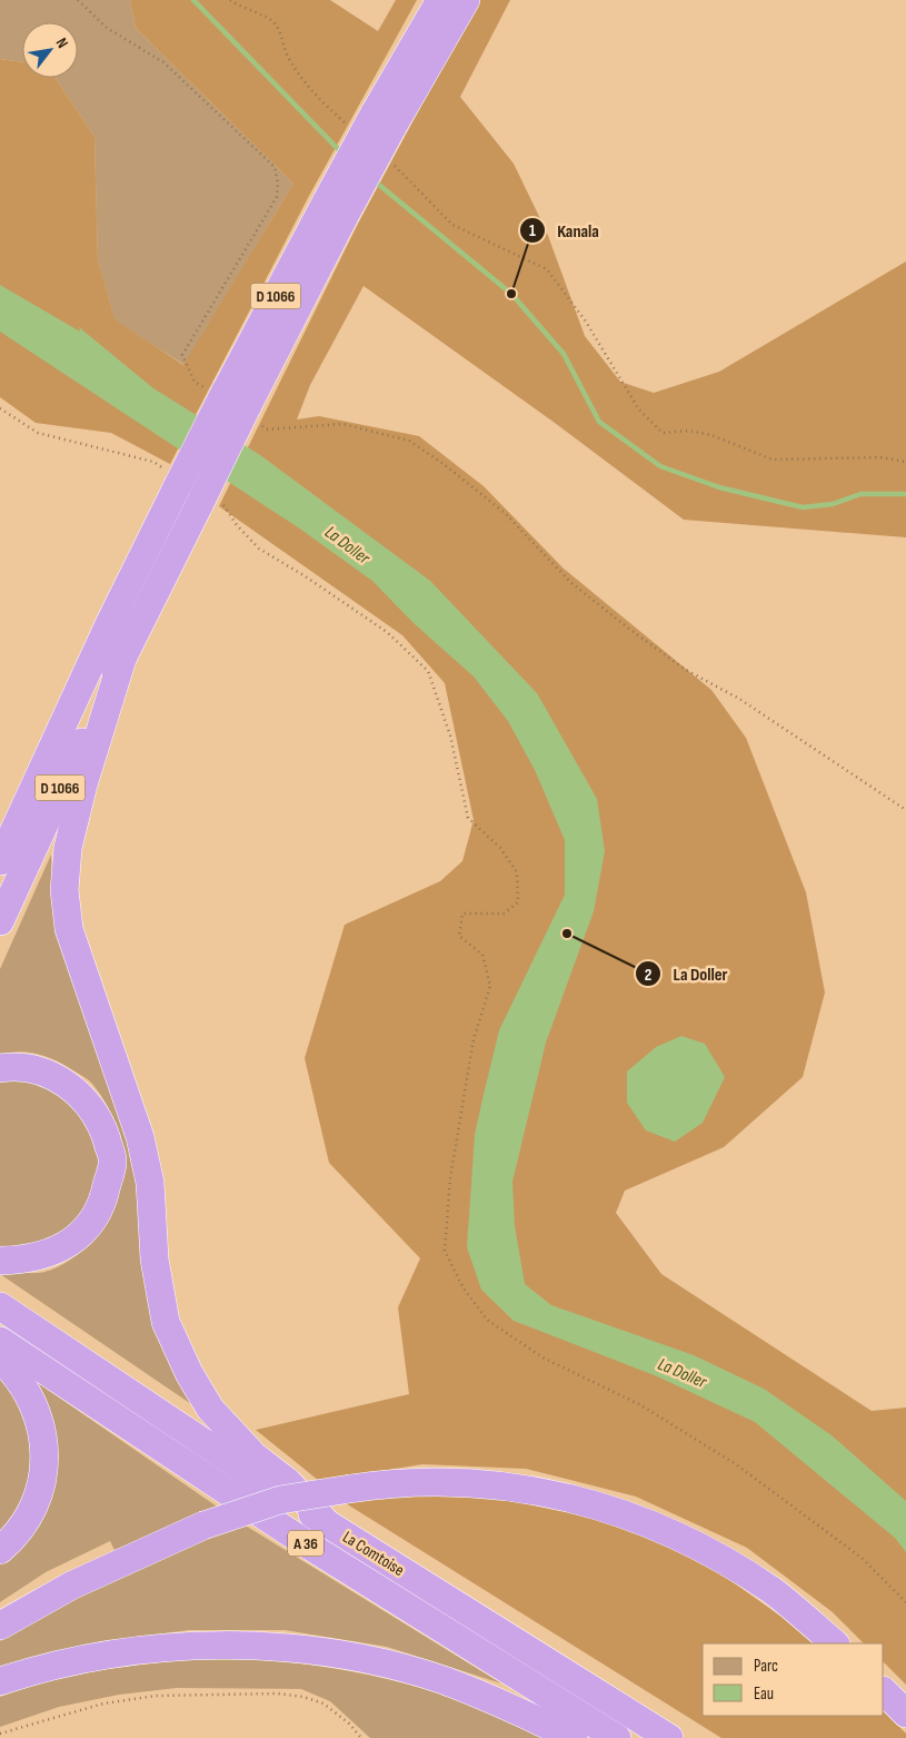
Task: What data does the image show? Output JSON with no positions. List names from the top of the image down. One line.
{"streets":{"highway":["D 1066","A 36","La Comtoise"]},"water":["La Doller"],"places":["Kanala","La Doller"],"legend":["Parc","Eau"],"north":"top right"}
